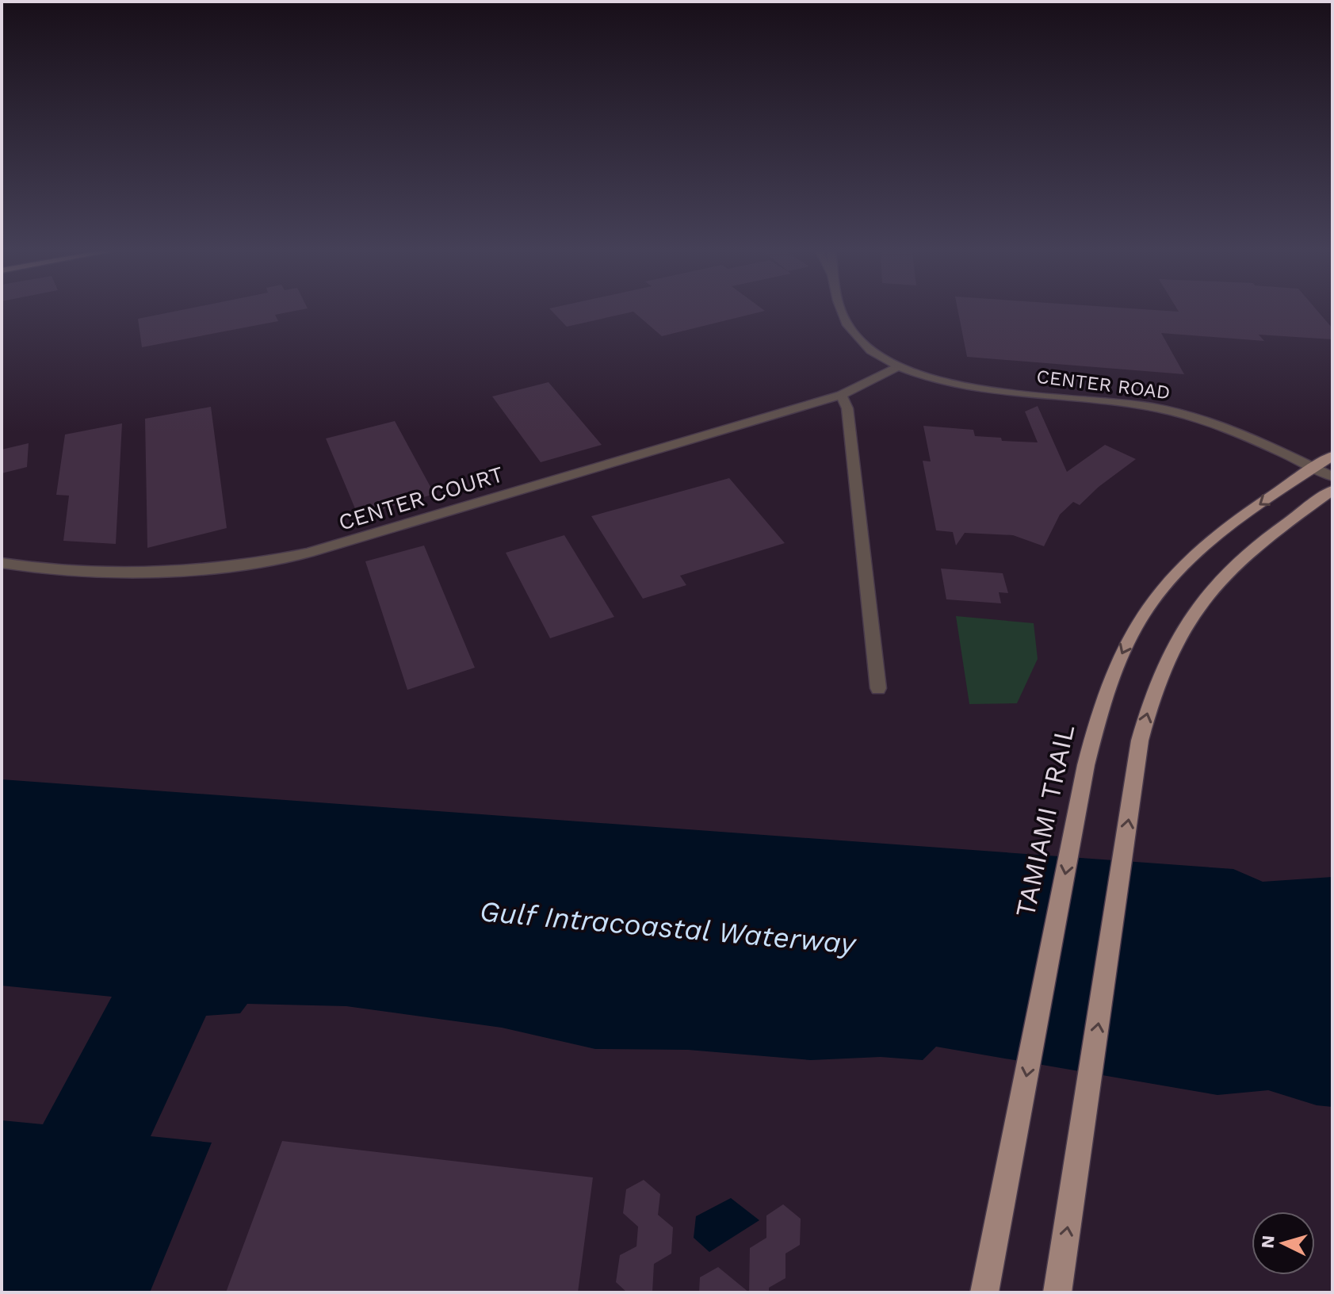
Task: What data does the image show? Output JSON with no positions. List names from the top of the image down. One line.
{"streets":{"main road":["TAMIAMI TRAIL"],"street":["CENTER ROAD","CENTER COURT"]},"crossings":[["CENTER ROAD","TAMIAMI TRAIL"]],"water":["Gulf Intracoastal Waterway"],"north":"left"}
